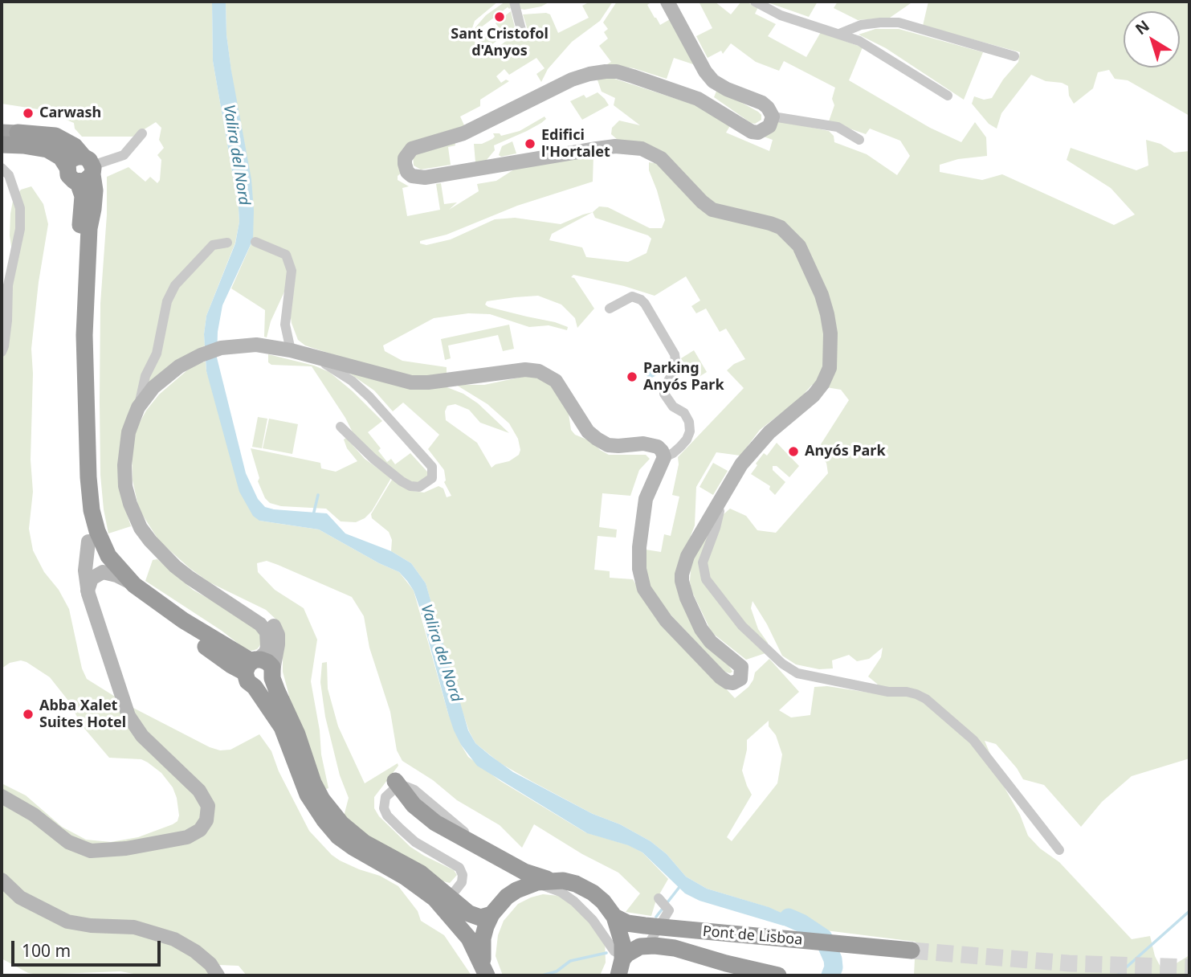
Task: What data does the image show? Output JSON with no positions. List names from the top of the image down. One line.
{"streets":{"highway":["Pont de Lisboa"]},"water":["Valira del Nord"],"places":["Sant Cristofol d'Anyos","Carwash","Edifici l'Hortalet","Parking Anyós Park","Anyós Park","Abba Xalet Suites Hotel"],"scale_bar":"100 m","north":"top left"}
